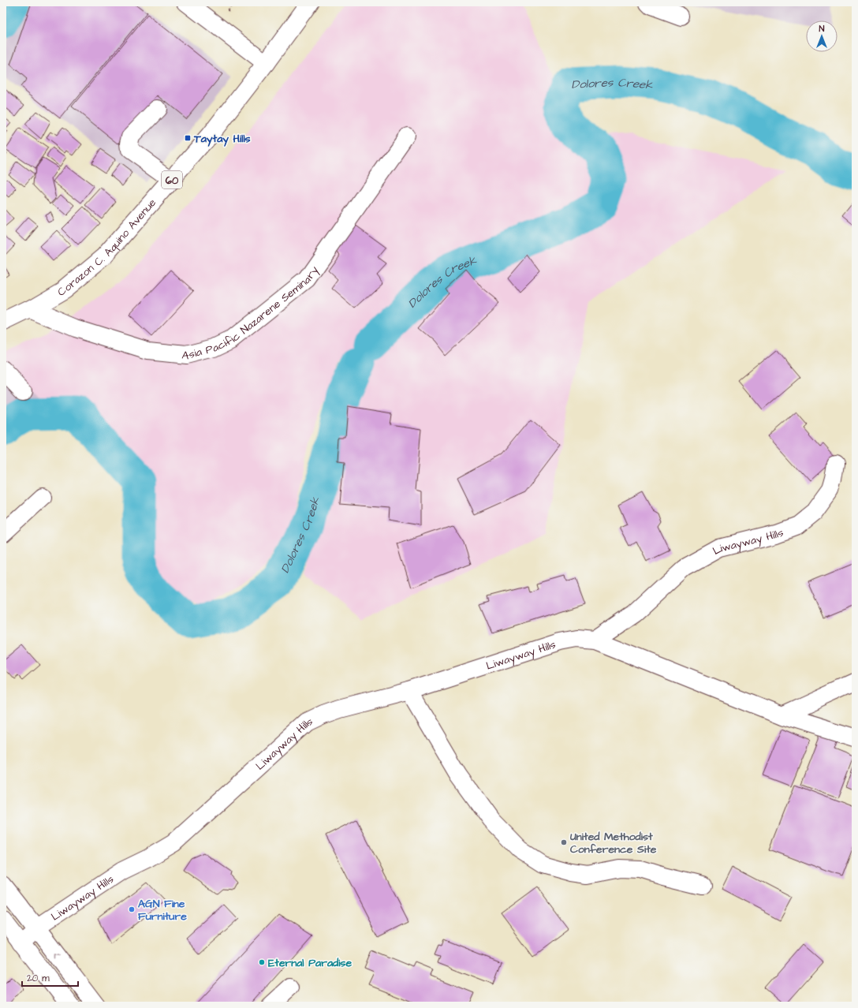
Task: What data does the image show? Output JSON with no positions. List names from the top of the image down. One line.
{"streets":{"street":["60","Corazon C. Aquino Avenue","Asia Pacific Nazarene Seminary","Liwayway Hills"]},"crossings":[["Corazon C. Aquino Avenue","Asia Pacific Nazarene Seminary"]],"water":["Dolores Creek"],"places":{"transit":["Taytay Hills"],"other":["United Methodist Conference Site","AGN Fine Furniture","Eternal Paradise"]},"scale_bar":"20 m","north":"top"}
